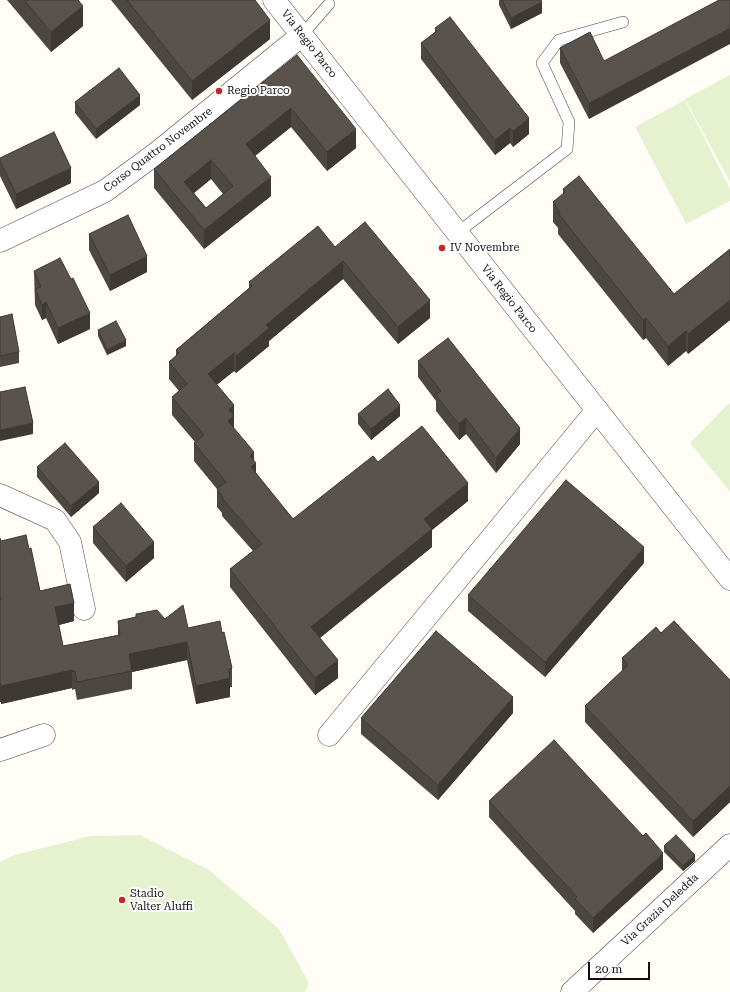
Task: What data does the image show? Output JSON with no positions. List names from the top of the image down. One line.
{"streets":{"street":["Via Regio Parco","Corso Quattro Novembre","Via Grazia Deledda"]},"crossings":[["Via Regio Parco","Corso Quattro Novembre"]],"places":["Regio Parco","IV Novembre","Stadio Valter Aluffi"],"scale_bar":"20 m"}
